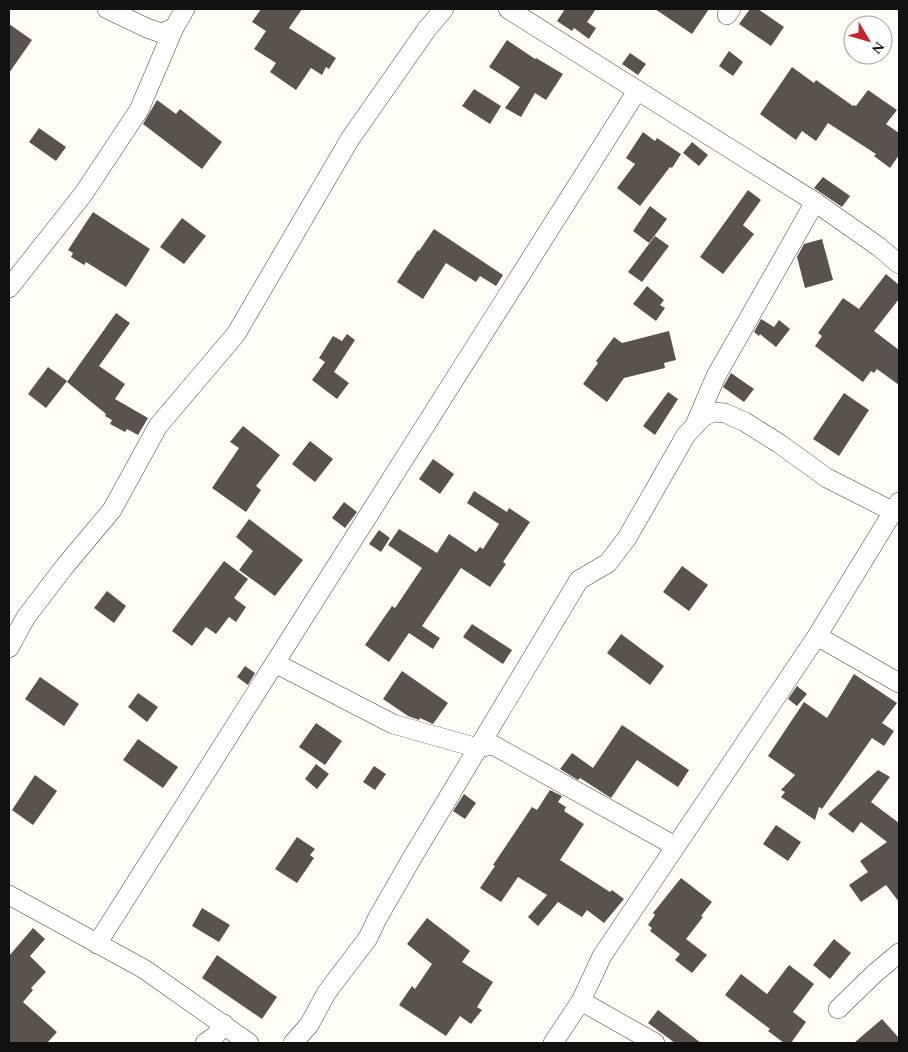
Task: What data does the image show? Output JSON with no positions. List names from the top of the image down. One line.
{"north":"bottom right"}
